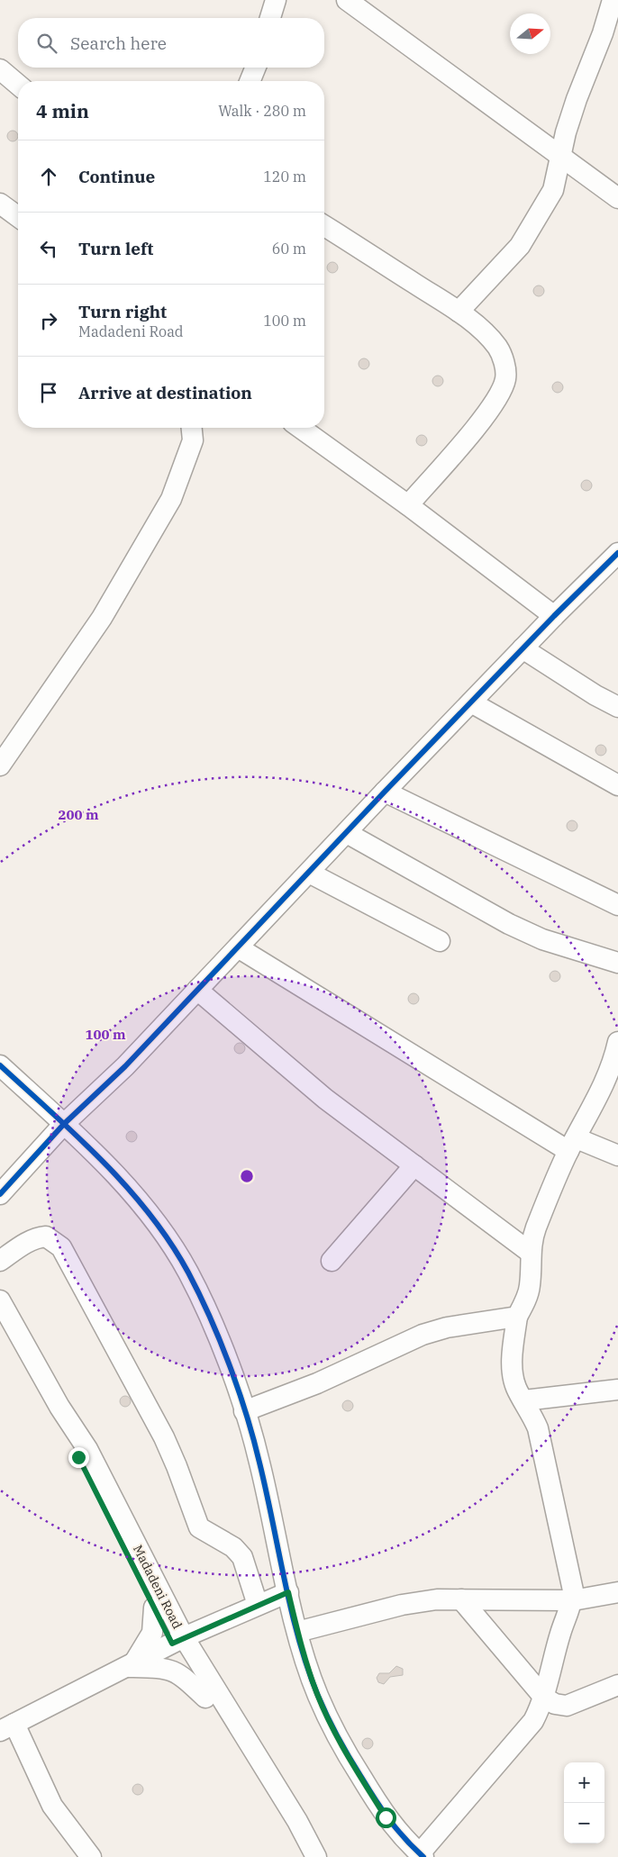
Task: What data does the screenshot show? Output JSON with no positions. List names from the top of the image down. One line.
{"streets":{"street":["Madadeni Road"]},"north":"right","page":{"search":"Search here","heading":["4 min","Walk · 280 m"],"list":[["Continue","120 m"],["Turn left","60 m"],["Turn right","Madadeni Road","100 m"],"Arrive at destination"],"map_buttons":["+","−"]},"rings":["200 m","100 m"]}
